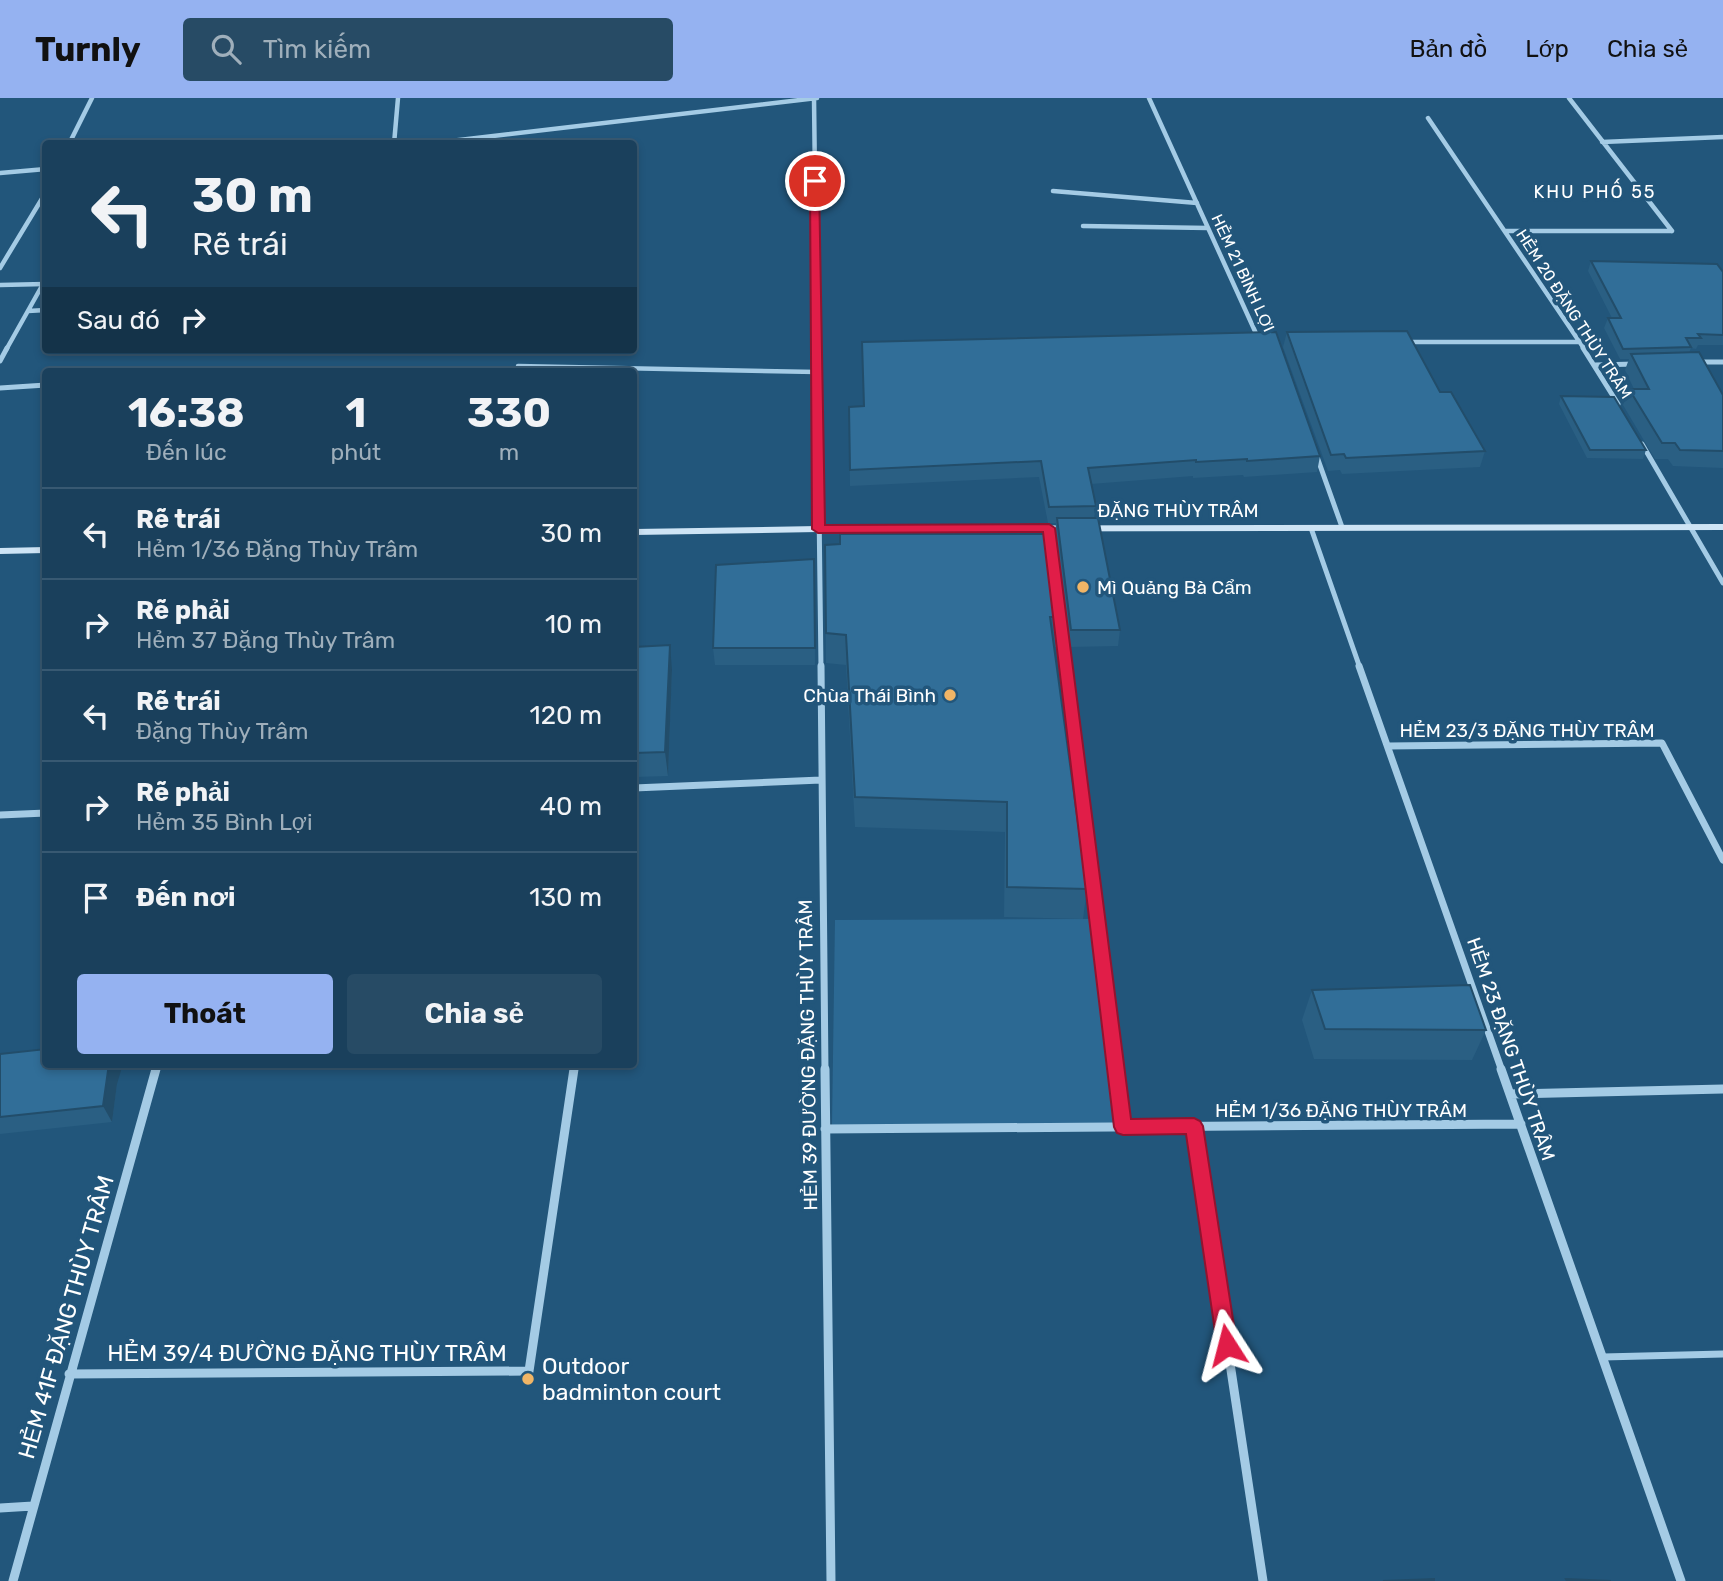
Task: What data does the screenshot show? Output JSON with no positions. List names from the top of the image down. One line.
{"streets":{"main road":["ĐẶNG THÙY TRÂM"],"street":["HẺM 21 BÌNH LỢI","HẺM 20 ĐẶNG THÙY TRÂM","HẺM 23/3 ĐẶNG THÙY TRÂM","HẺM 23 ĐẶNG THÙY TRÂM","HẺM 39 ĐƯỜNG ĐẶNG THÙY TRÂM","HẺM 1/36 ĐẶNG THÙY TRÂM","HẺM 41F ĐẶNG THÙY TRÂM","HẺM 39/4 ĐƯỜNG ĐẶNG THÙY TRÂM"]},"crossings":[["ĐẶNG THÙY TRÂM","HẺM 23 ĐẶNG THÙY TRÂM"],["ĐẶNG THÙY TRÂM","HẺM 39 ĐƯỜNG ĐẶNG THÙY TRÂM"],["HẺM 23/3 ĐẶNG THÙY TRÂM","HẺM 23 ĐẶNG THÙY TRÂM"],["HẺM 23 ĐẶNG THÙY TRÂM","HẺM 1/36 ĐẶNG THÙY TRÂM"],["HẺM 39 ĐƯỜNG ĐẶNG THÙY TRÂM","HẺM 1/36 ĐẶNG THÙY TRÂM"],["HẺM 41F ĐẶNG THÙY TRÂM","HẺM 39/4 ĐƯỜNG ĐẶNG THÙY TRÂM"]],"districts":["KHU PHỐ 55"],"places":["Mì Quảng Bà Cẩm","Chùa Thái Bình","Outdoor badminton court"],"page":{"header":"Turnly","search":"Tìm kiếm","nav":["Bản đồ","Lớp","Chia sẻ"],"turn":["30 m","Rẽ trái"],"then":"Sau đó","eta":["16:38","Đến lúc","1","phút","330","m"],"list":[{"name":"Rẽ trái","note":"Hẻm 1/36 Đặng Thùy Trâm","value":"30 m"},{"name":"Rẽ phải","note":"Hẻm 37 Đặng Thùy Trâm","value":"10 m"},{"name":"Rẽ trái","note":"Đặng Thùy Trâm","value":"120 m"},{"name":"Rẽ phải","note":"Hẻm 35 Bình Lợi","value":"40 m"},{"name":"Đến nơi","value":"130 m"}],"buttons":["Thoát","Chia sẻ"]}}
